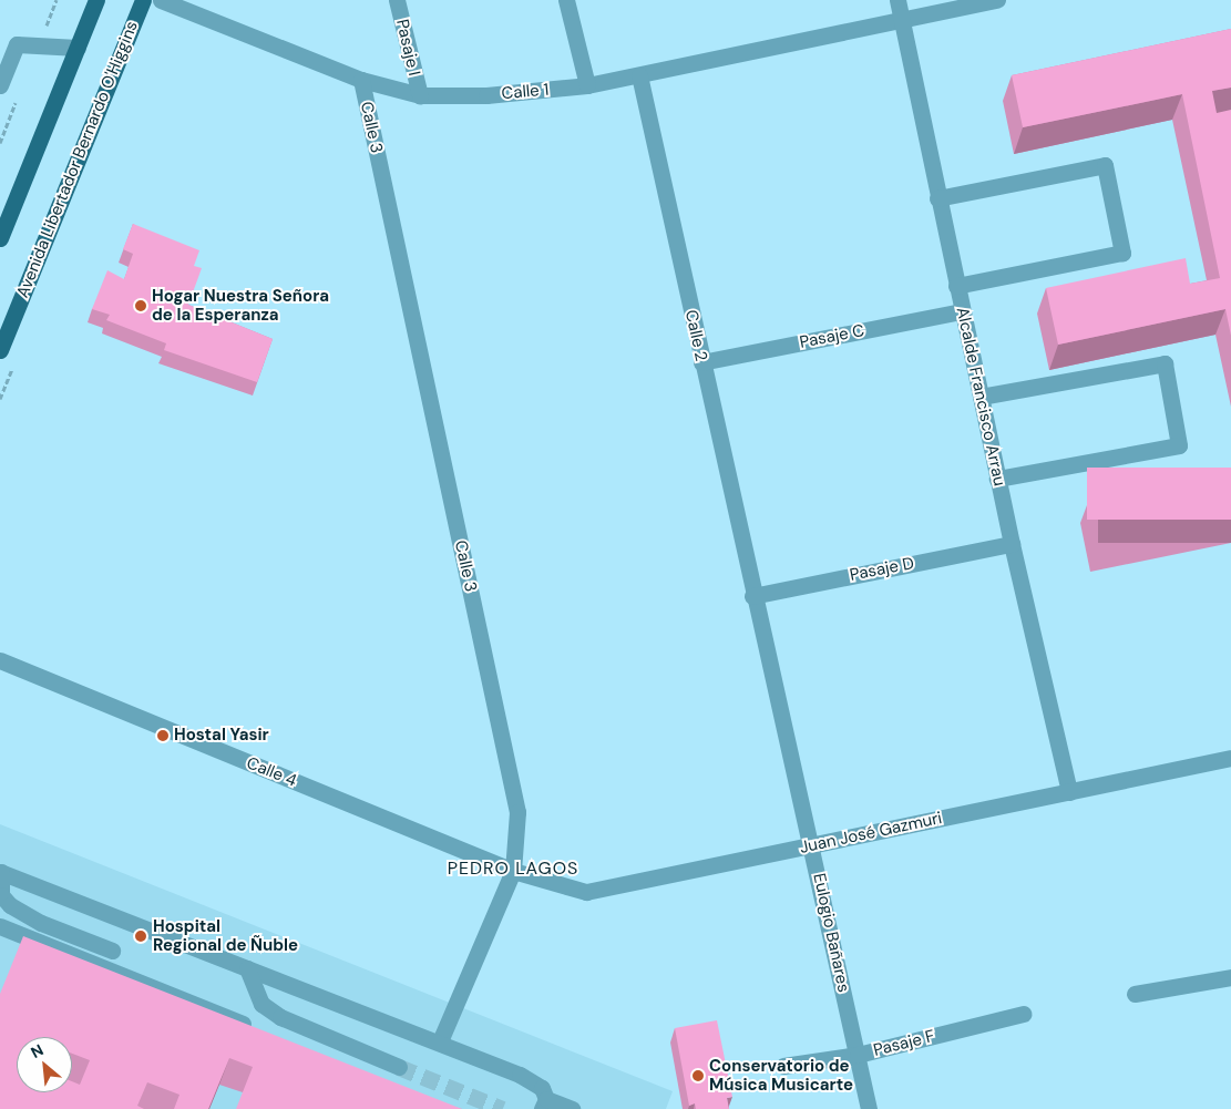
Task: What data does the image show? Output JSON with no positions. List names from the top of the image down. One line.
{"streets":{"main road":["Avenida Libertador Bernardo O'Higgins"],"street":["Pasaje I","Calle 1","Calle 3","Calle 2","Pasaje C","Alcalde Francisco Arrau","Pasaje D","Calle 4","Juan José Gazmuri","Eulogio Bañares","Pasaje F"]},"crossings":[["Pasaje I","Calle 1"],["Calle 1","Calle 3"],["Calle 1","Calle 2"],["Calle 1","Alcalde Francisco Arrau"],["Calle 3","Calle 4"],["Calle 3","Juan José Gazmuri"],["Calle 2","Pasaje C"],["Calle 2","Pasaje D"],["Calle 2","Eulogio Bañares"],["Pasaje C","Alcalde Francisco Arrau"],["Alcalde Francisco Arrau","Pasaje D"],["Alcalde Francisco Arrau","Juan José Gazmuri"],["Pasaje D","Eulogio Bañares"],["Calle 4","Juan José Gazmuri"],["Juan José Gazmuri","Eulogio Bañares"],["Eulogio Bañares","Pasaje F"]],"districts":["PEDRO LAGOS"],"places":["Hogar Nuestra Señora de la Esperanza","Hostal Yasir","Hospital Regional de Ñuble","Conservatorio de Música Musicarte"],"north":"top left"}
